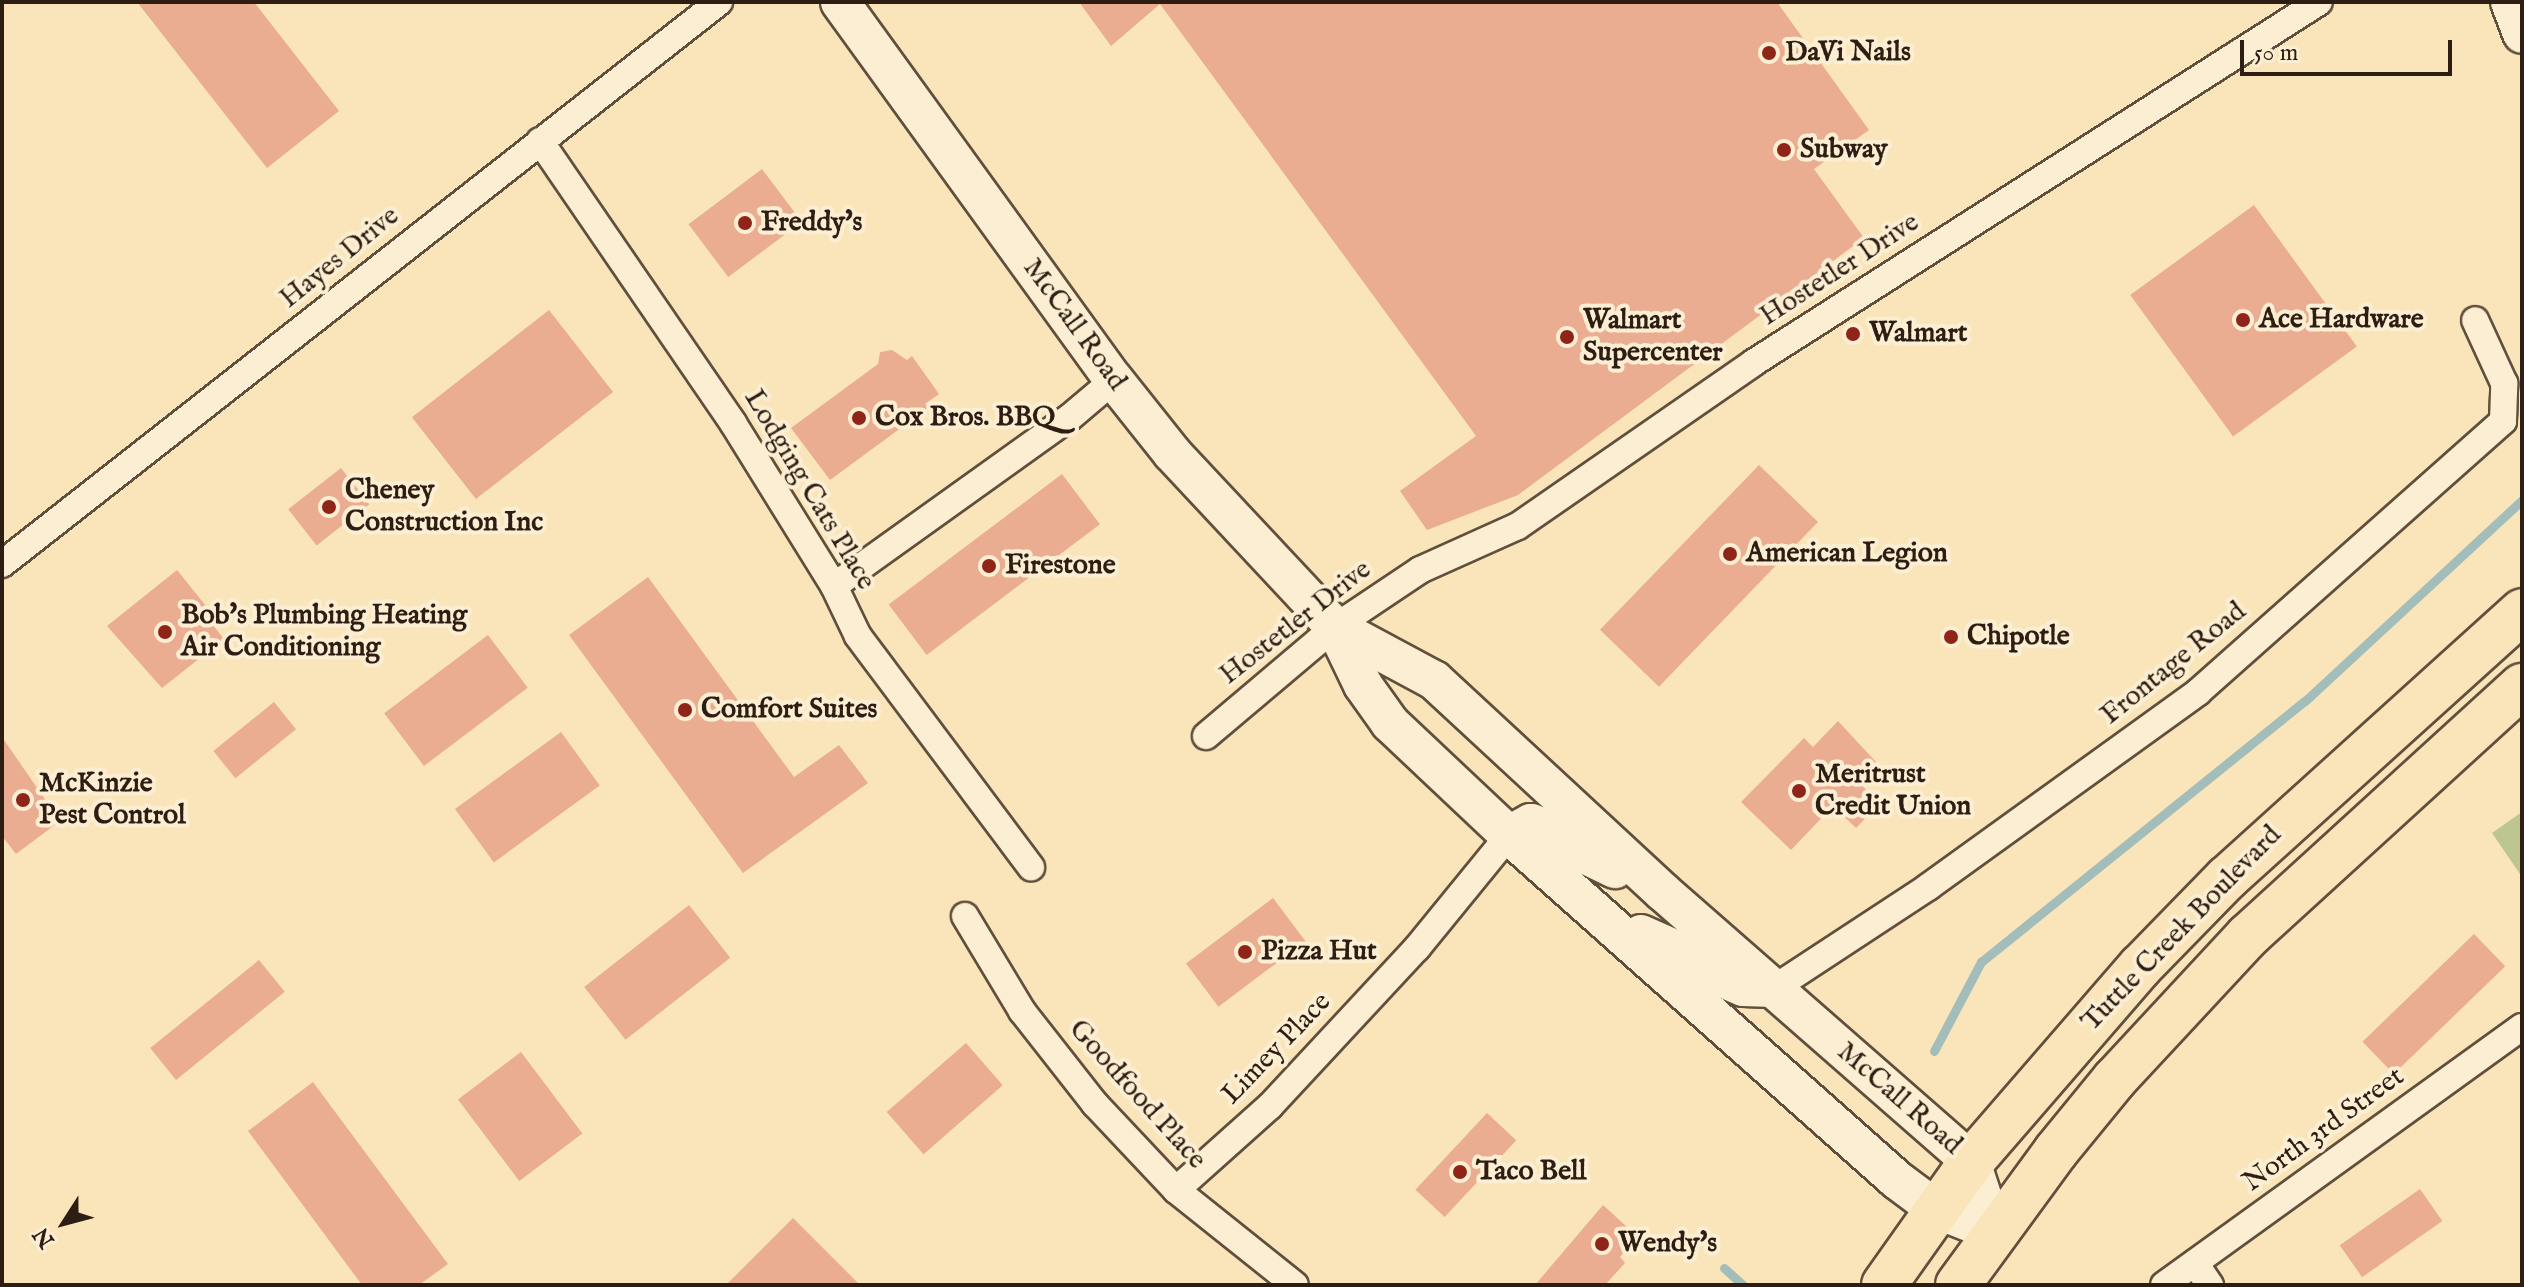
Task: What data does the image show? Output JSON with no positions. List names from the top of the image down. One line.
{"streets":{"highway":["Tuttle Creek Boulevard"],"main road":["McCall Road"],"street":["Hayes Drive","Hostetler Drive","Lodging Cats Place","Frontage Road","Limey Place","Goodfood Place","North 3rd Street"]},"crossings":[["Hayes Drive","Lodging Cats Place"],["Hostetler Drive","McCall Road"],["McCall Road","Frontage Road"],["McCall Road","Tuttle Creek Boulevard"],["McCall Road","Limey Place"],["Limey Place","Goodfood Place"]],"places":["DaVi Nails","Subway","Freddy's","Ace Hardware","Walmart","Walmart Supercenter","Cox Bros. BBQ","Cheney Construction Inc","American Legion","Firestone","Bob's Plumbing Heating Air Conditioning","Chipotle","Comfort Suites","Meritrust Credit Union","McKinzie Pest Control","Pizza Hut","Taco Bell","Wendy's"],"scale_bar":"50 m","north":"bottom left"}
